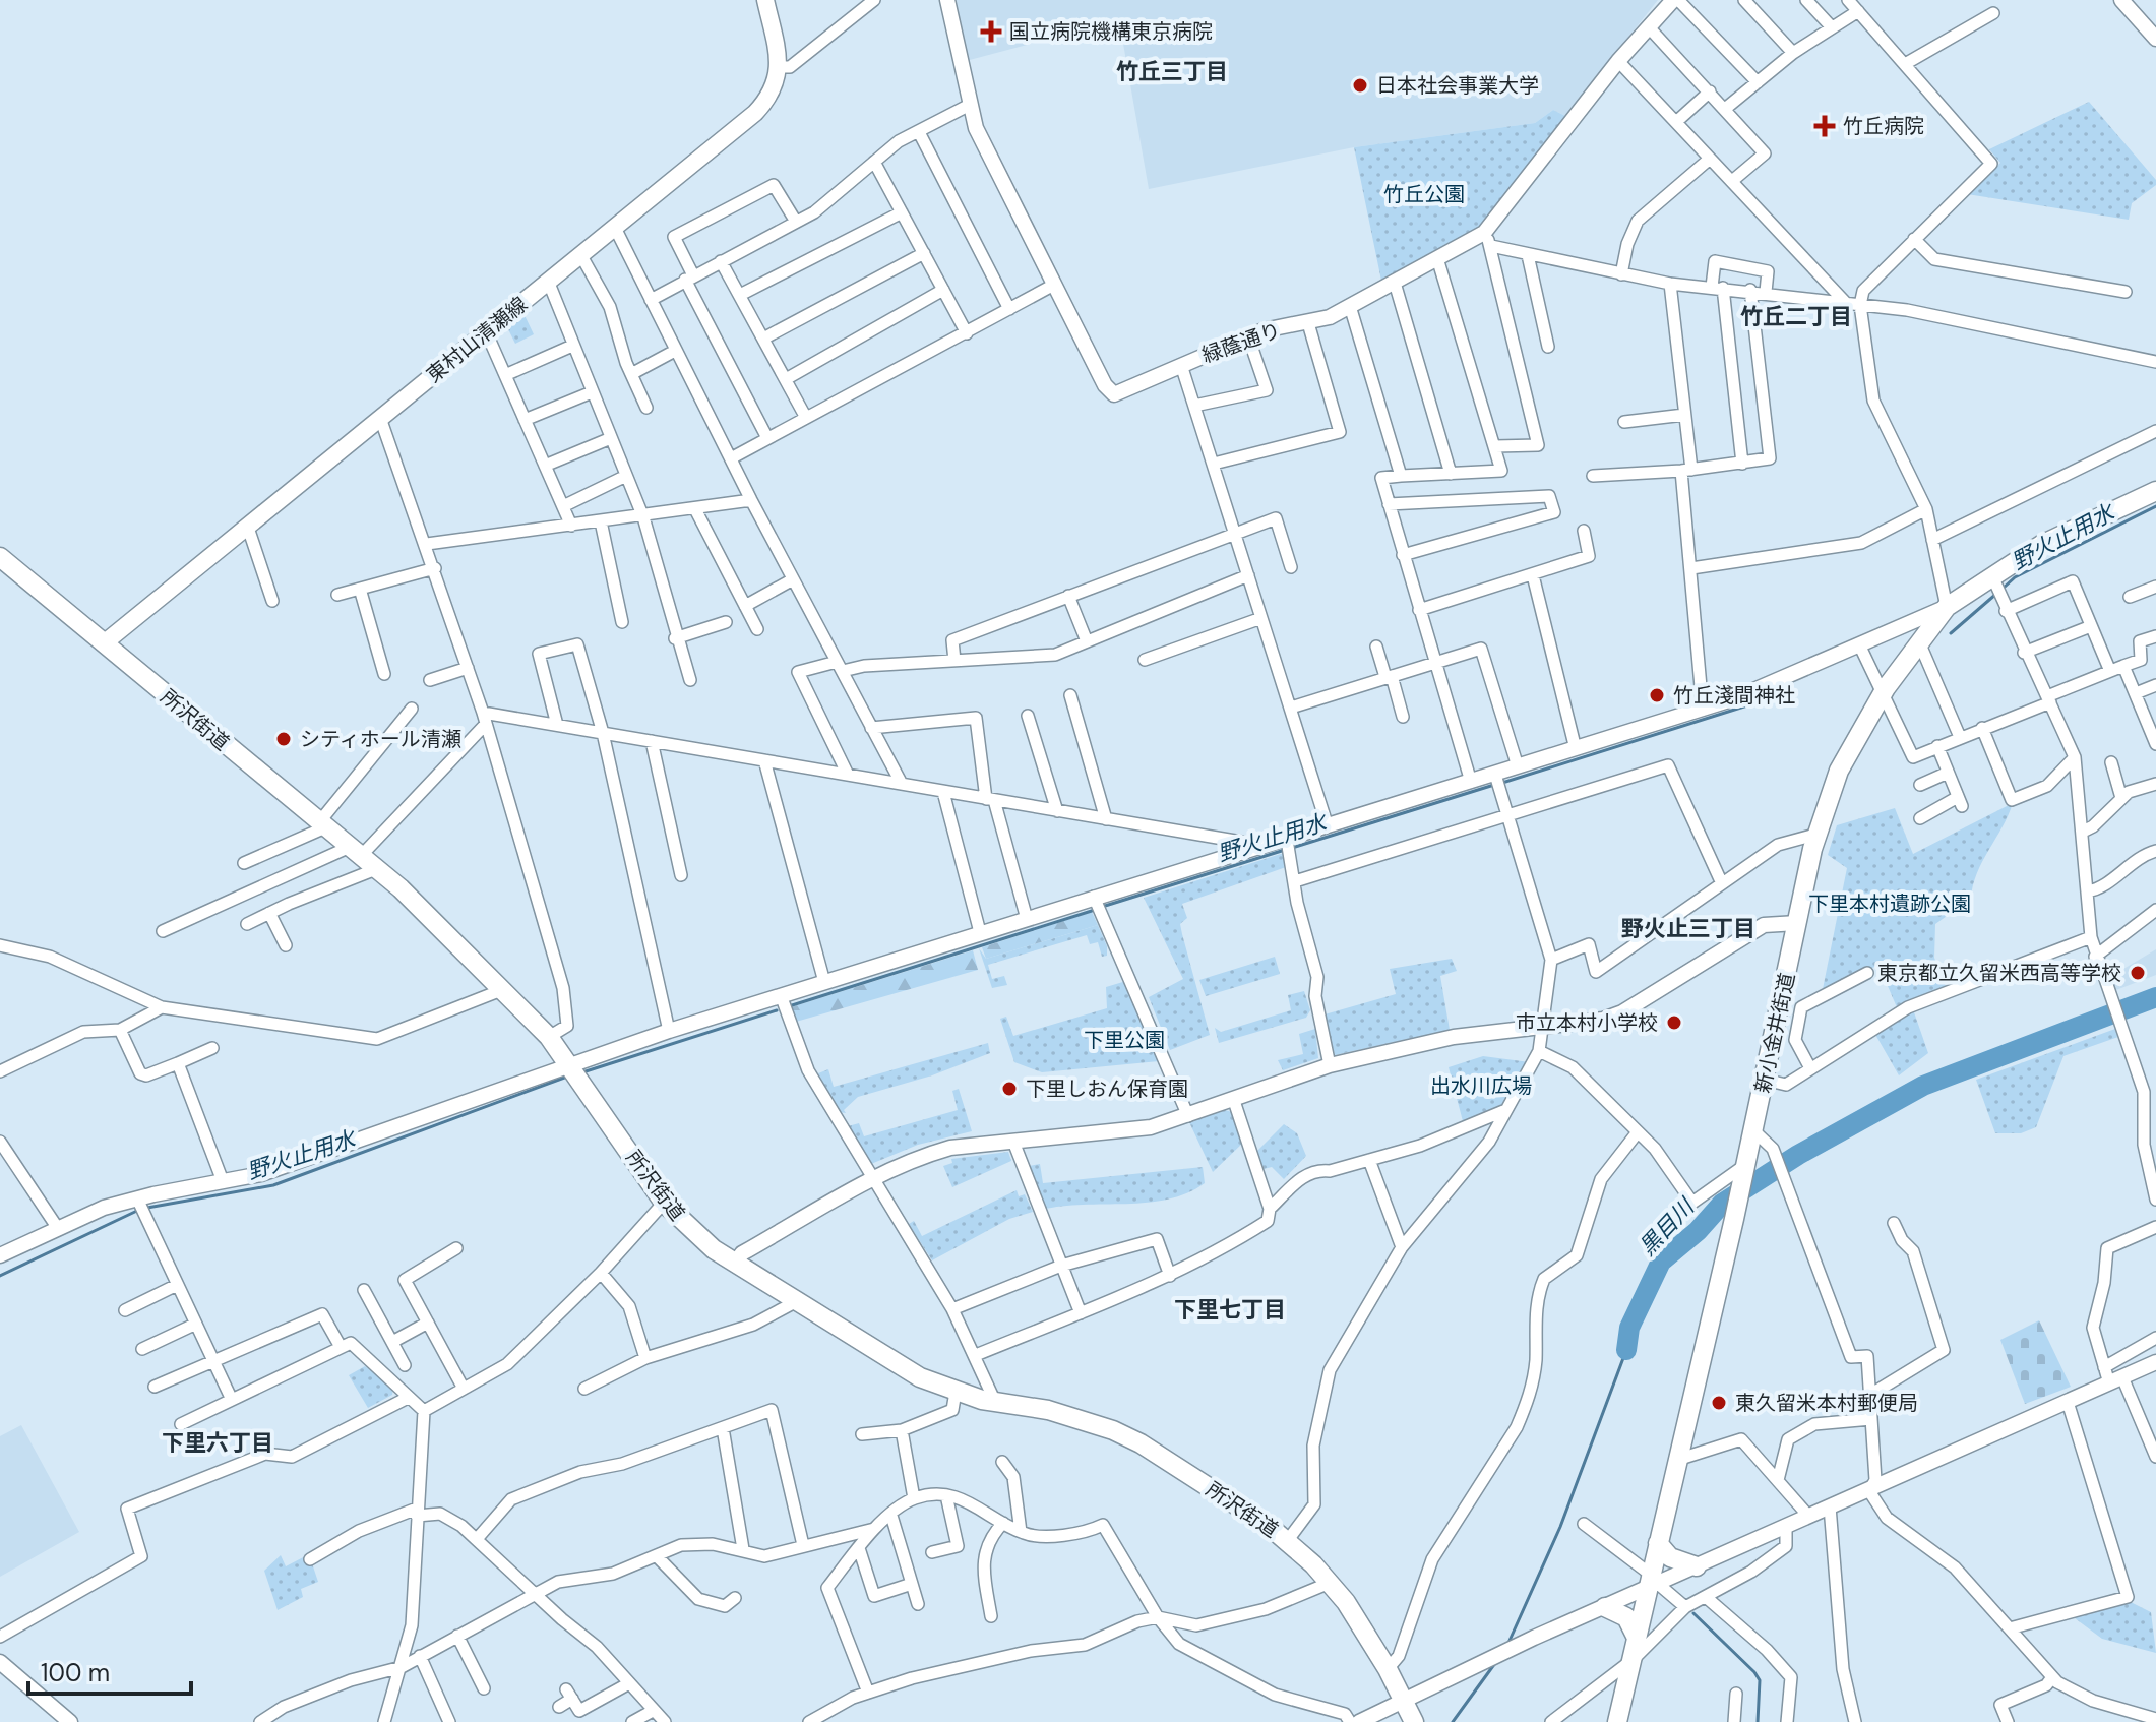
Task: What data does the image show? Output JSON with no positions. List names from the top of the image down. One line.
{"streets":{"main road":["東村山清瀬線","所沢街道","新小金井街道"],"street":["緑蔭通り"]},"crossings":[["東村山清瀬線","所沢街道"]],"districts":["竹丘三丁目","竹丘二丁目","野火止三丁目","下里七丁目","下里六丁目"],"water":["野火止用水","黒目川"],"parks":["竹丘公園","下里本村遺跡公園","下里公園","出水川広場"],"places":{"health":["国立病院機構東京病院","竹丘病院"],"other":["日本社会事業大学","竹丘淺間神社","シティホール清瀬","東京都立久留米西高等学校","市立本村小学校","下里しおん保育園","東久留米本村郵便局"]},"scale_bar":"100 m"}
